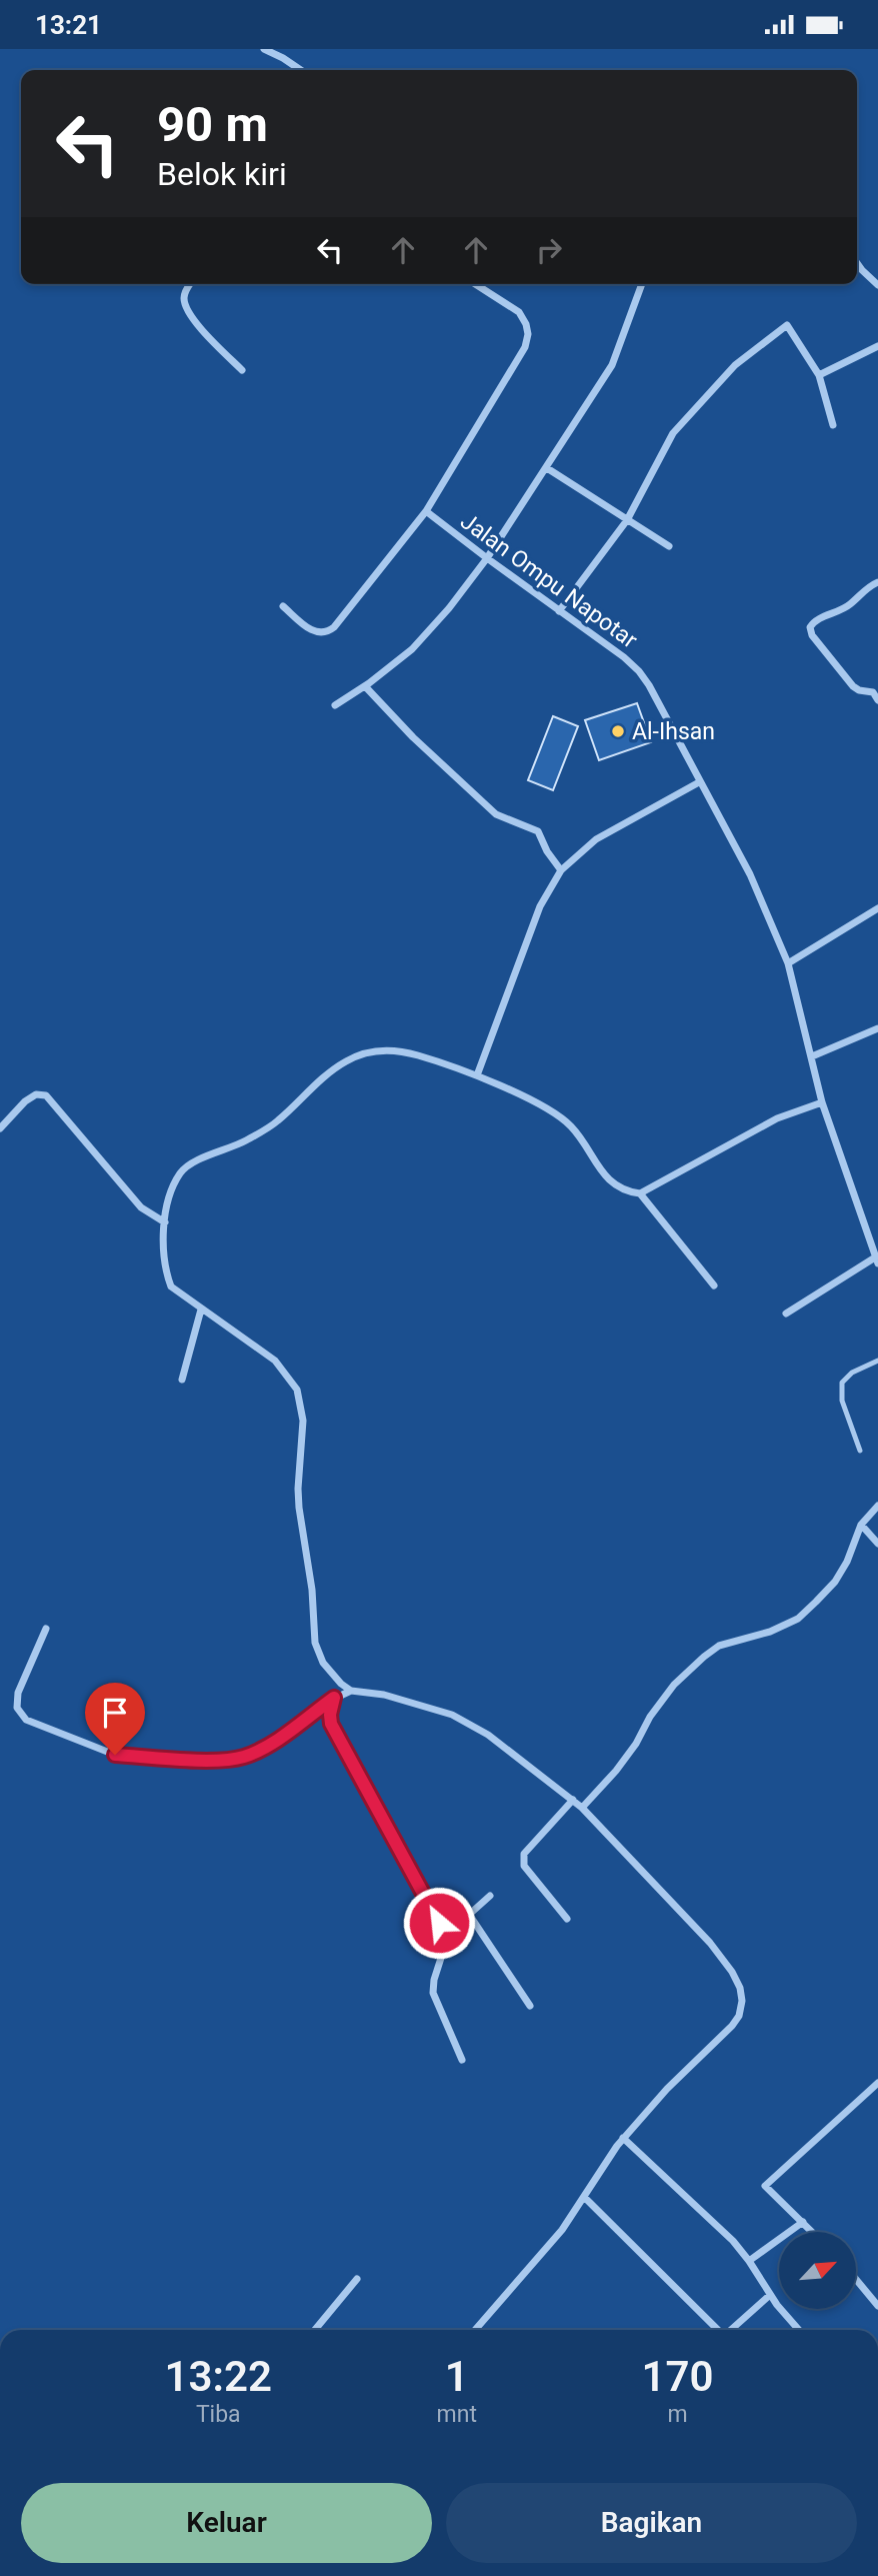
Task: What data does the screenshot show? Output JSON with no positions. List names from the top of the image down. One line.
{"streets":{"street":["Jalan Ompu Napotar"]},"places":["Al-Ihsan"],"north":"top right","page":{"status":"13:21","turn":["90 m","Belok kiri"],"eta":["13:22","Tiba","1","mnt","170","m"],"buttons":["Keluar","Bagikan"]}}
